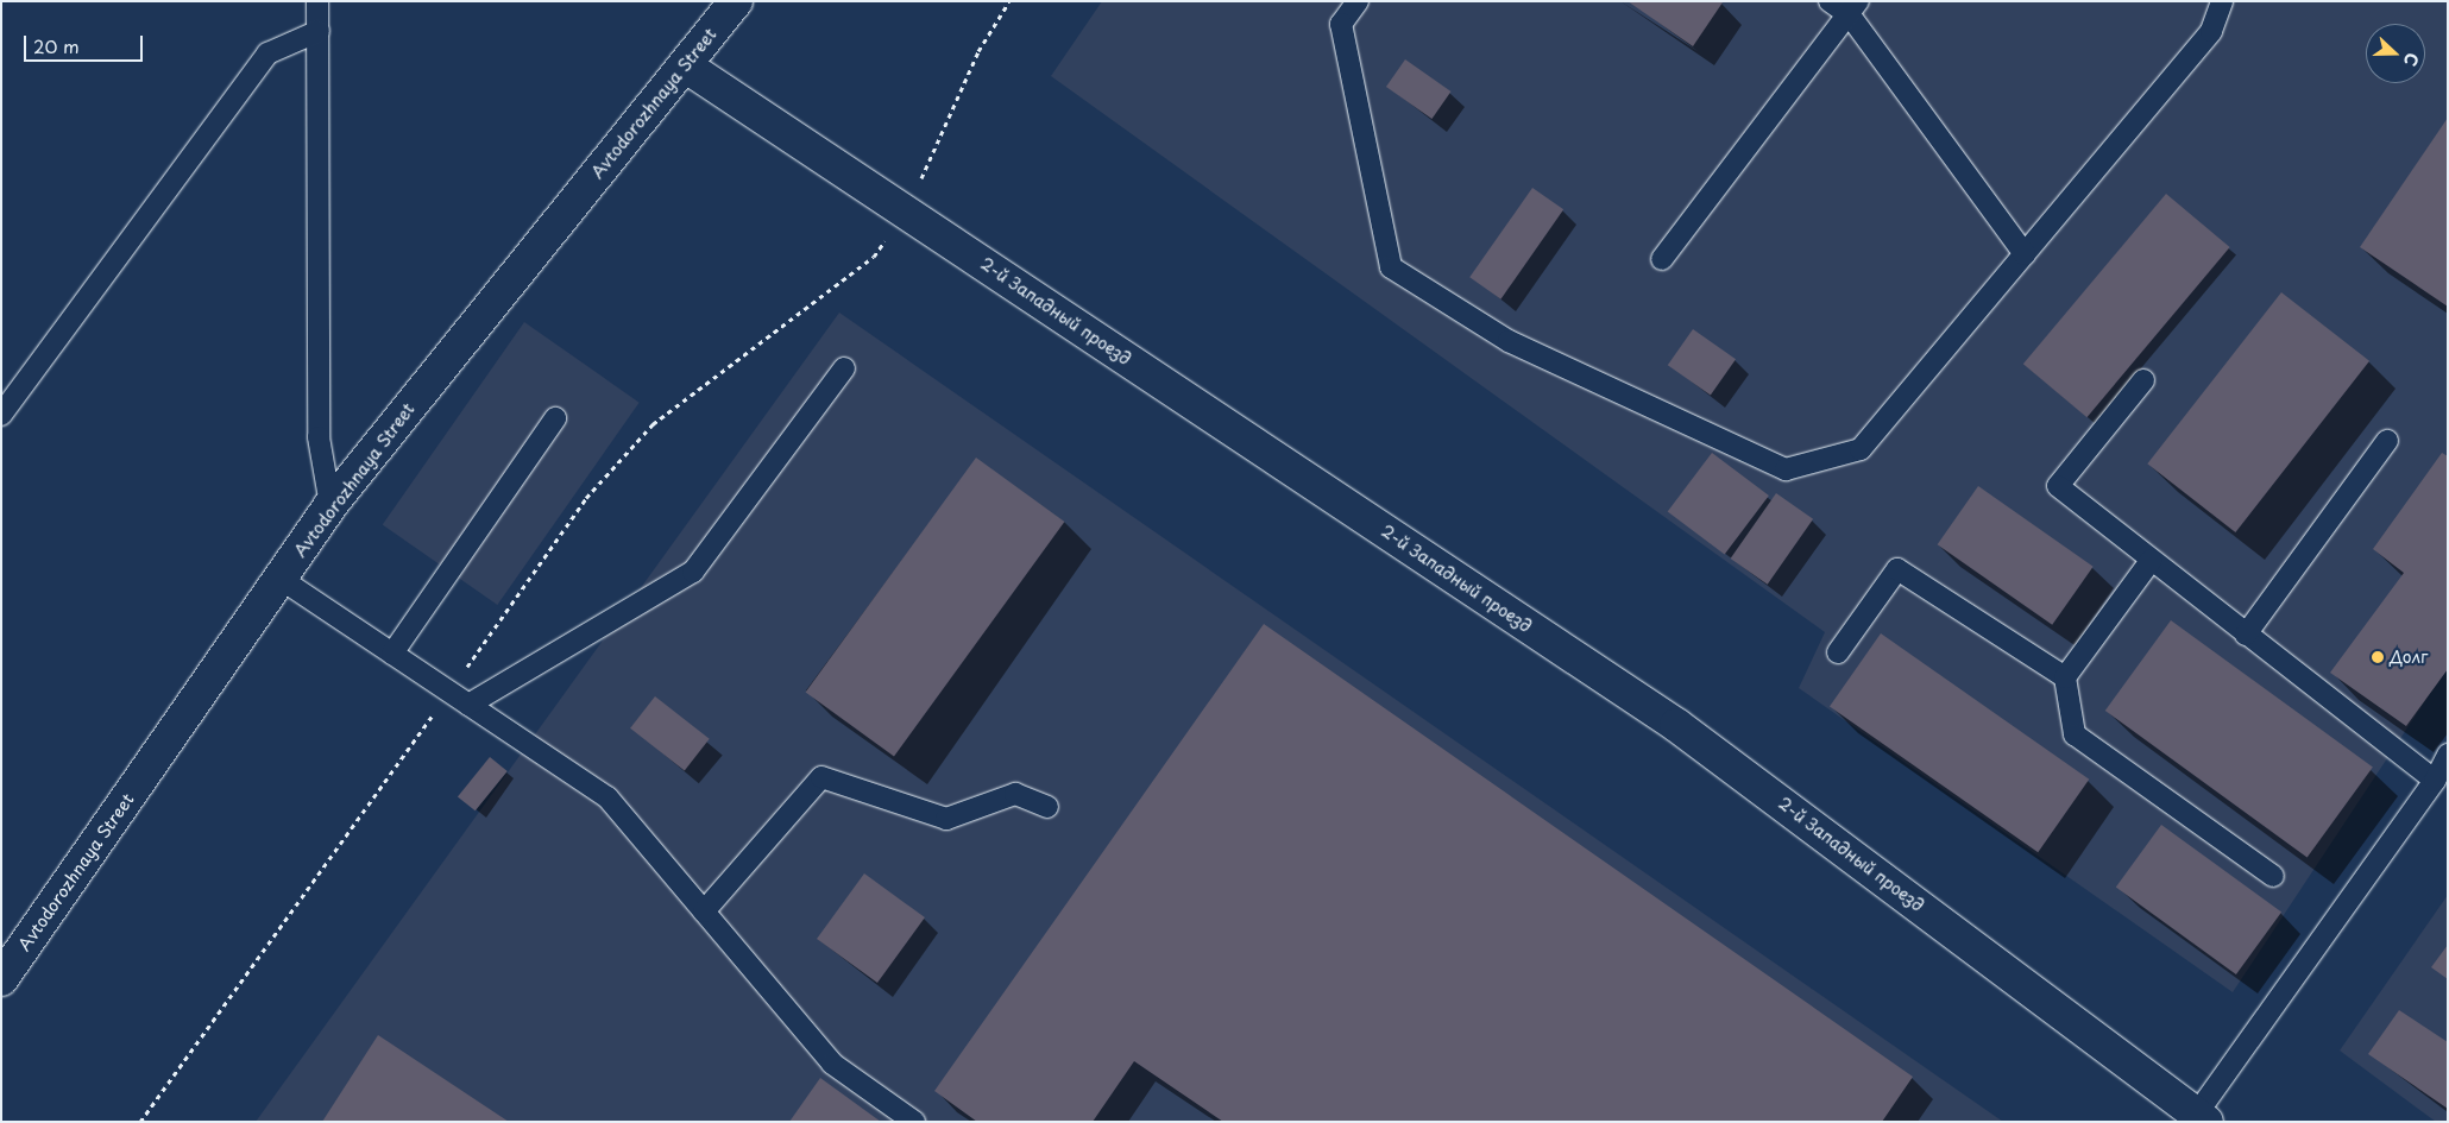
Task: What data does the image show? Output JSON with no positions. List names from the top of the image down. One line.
{"streets":{"street":["Avtodorozhnaya Street","2-й Западный проезд"]},"crossings":[["Avtodorozhnaya Street","2-й Западный проезд"]],"places":["Долг"],"scale_bar":"20 m","north":"right"}
